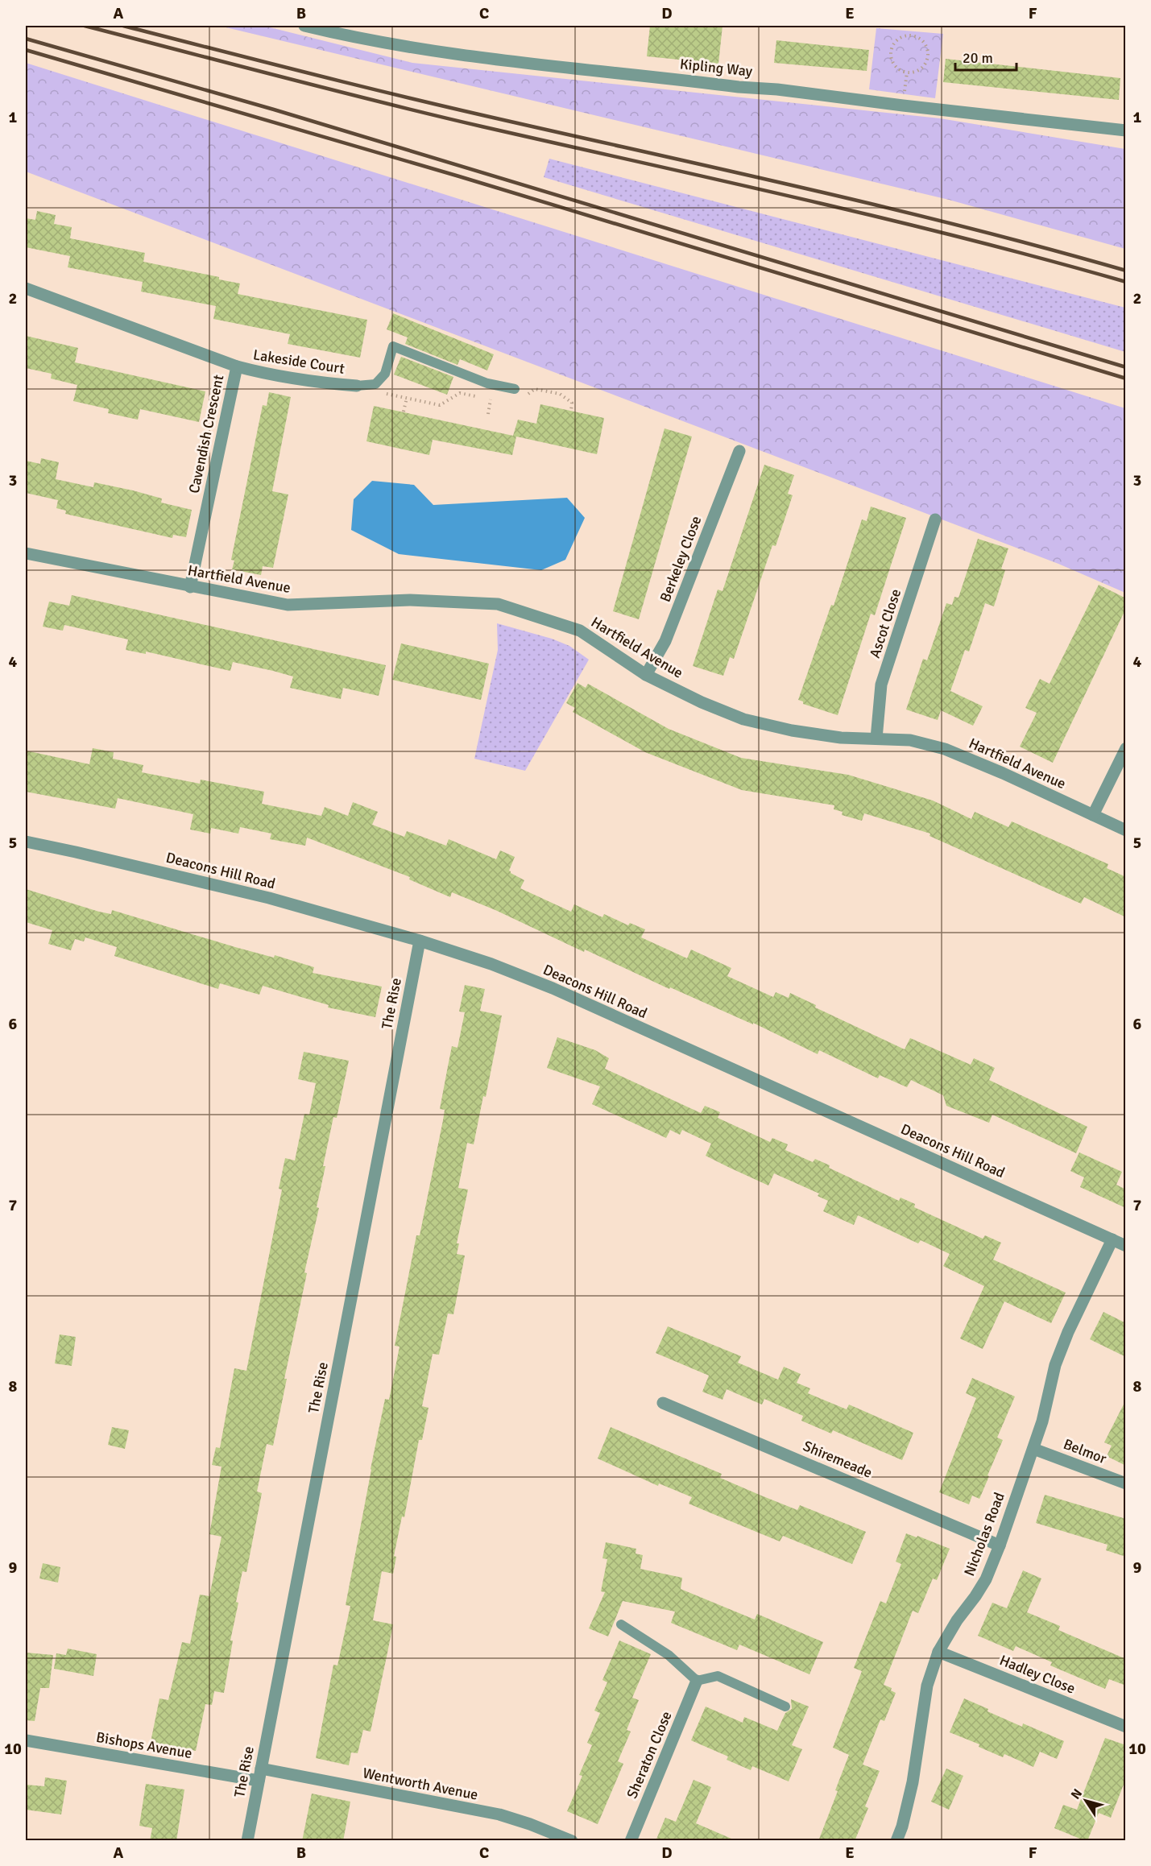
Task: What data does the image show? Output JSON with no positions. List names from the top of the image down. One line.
{"streets":{"street":["Kipling Way","Lakeside Court","Cavendish Crescent","Berkeley Close","Hartfield Avenue","Ascot Close","Deacons Hill Road","The Rise","Belmor","Shiremeade","Nicholas Road","Hadley Close","Bishops Avenue","Sheraton Close","Wentworth Avenue"]},"crossings":[["Lakeside Court","Cavendish Crescent"],["Cavendish Crescent","Hartfield Avenue"],["Berkeley Close","Hartfield Avenue"],["Hartfield Avenue","Ascot Close"],["Deacons Hill Road","The Rise"],["Deacons Hill Road","Nicholas Road"],["The Rise","Bishops Avenue"],["The Rise","Wentworth Avenue"],["Belmor","Nicholas Road"],["Shiremeade","Nicholas Road"],["Nicholas Road","Hadley Close"],["Bishops Avenue","Wentworth Avenue"]],"scale_bar":"20 m","north":"top left","grid":{"columns":["A","B","C","D","E","F"],"rows":["1","2","3","4","5","6","7","8","9","10"]}}
